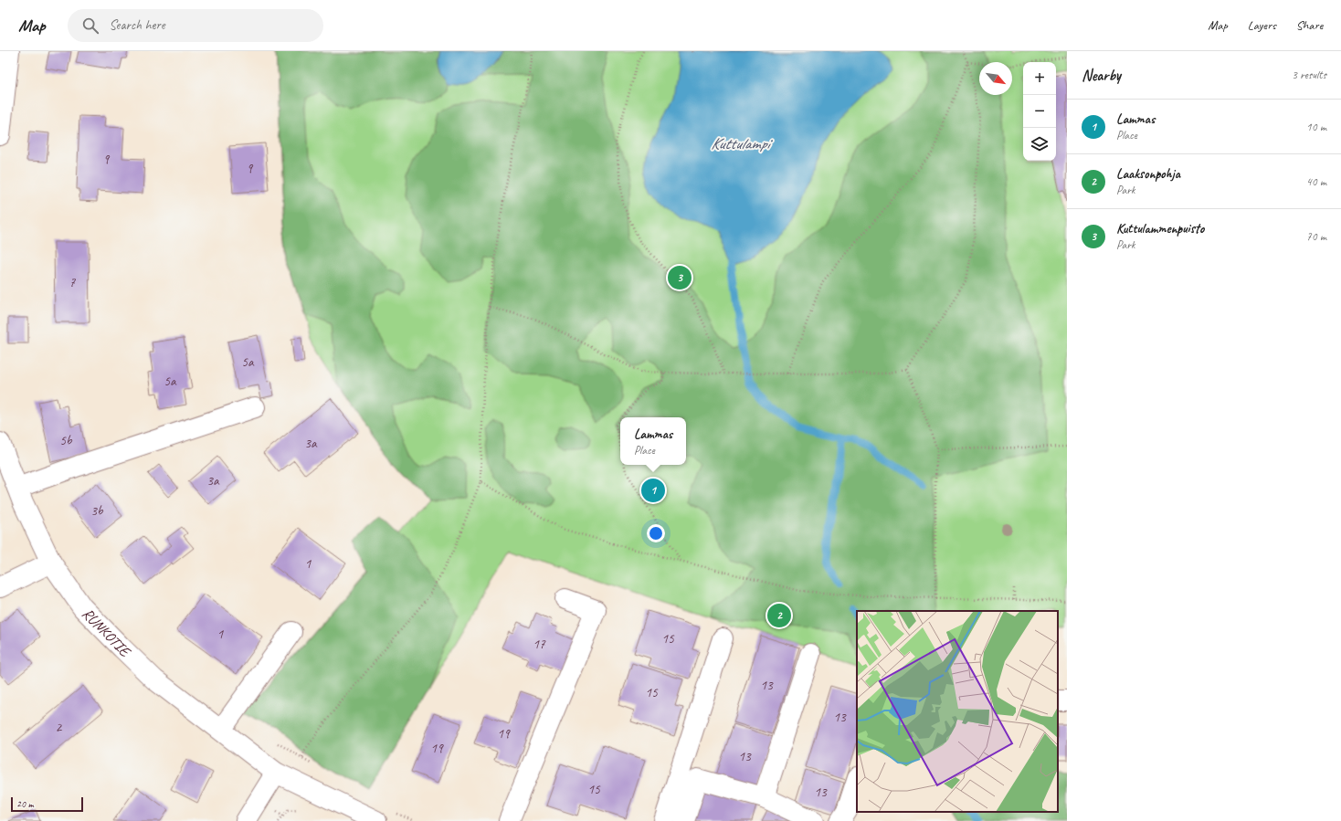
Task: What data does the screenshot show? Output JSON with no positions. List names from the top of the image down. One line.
{"streets":{"street":["RUNKOTIE"]},"water":["Kuttulampi"],"house_numbers":["9","9","7","5a","5a","5b","3a","3a","3b","1","1","15","17","13","15","13","2","19","19","13","15","13"],"scale_bar":"20 m","north":"bottom right","page":{"header":"Map","search":"Search here","nav":["Map","Layers","Share"],"heading":["Nearby","3 results"],"map_buttons":["+","−"],"list":[{"mark":"1","name":"Lammas","note":"Place","value":"10 m"},{"mark":"2","name":"Laaksonpohja","note":"Park","value":"40 m"},{"mark":"3","name":"Kuttulammenpuisto","note":"Park","value":"70 m"}],"pins":["3","1","2"],"popup":["Lammas","Place"],"scale":"20 m"}}
